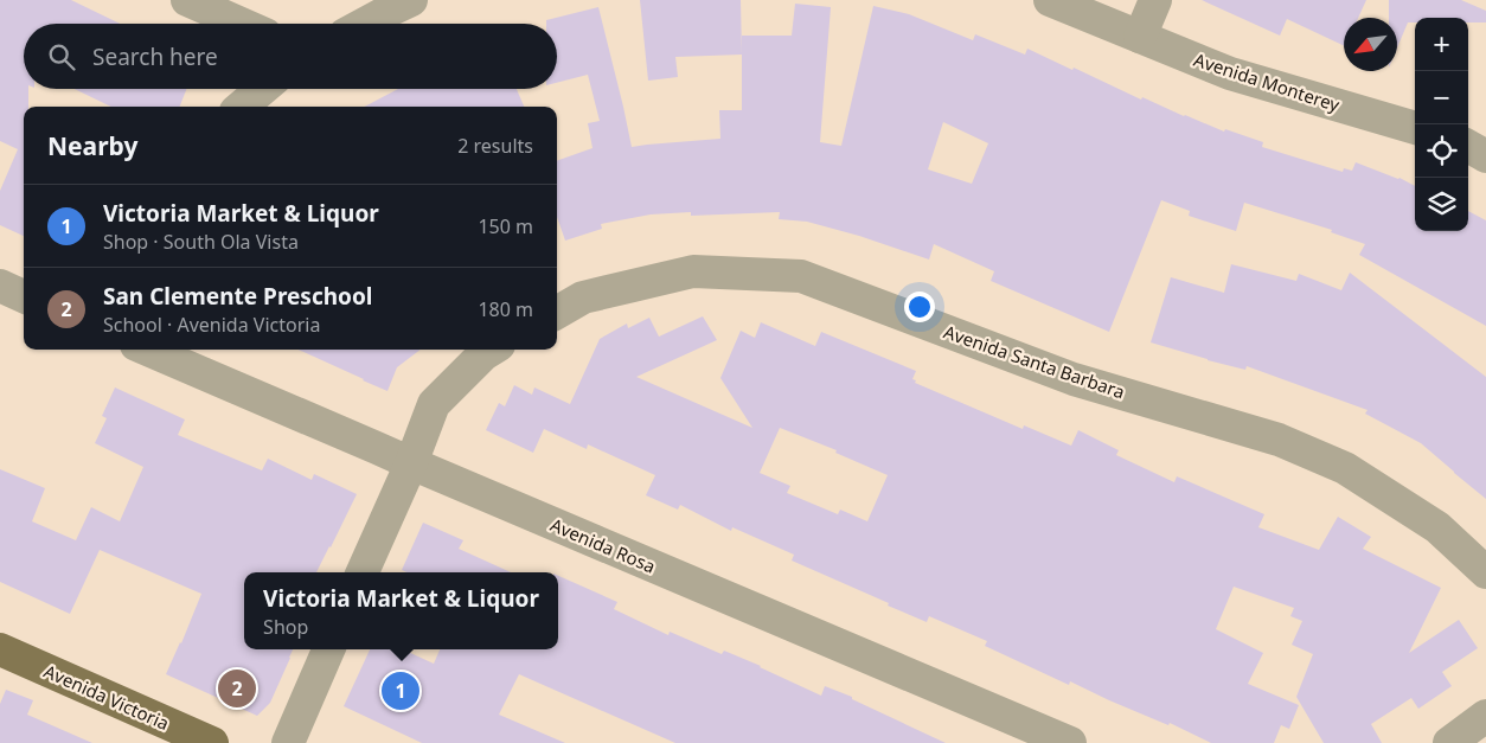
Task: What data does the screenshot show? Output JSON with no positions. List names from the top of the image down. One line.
{"streets":{"main road":["Avenida Victoria"],"street":["Avenida Monterey","Avenida Santa Barbara","Avenida Rosa"]},"north":"bottom left","page":{"map_buttons":["+","−"],"search":"Search here","heading":["Nearby","2 results"],"list":[{"mark":"1","name":"Victoria Market & Liquor","note":"Shop · South Ola Vista","value":"150 m"},{"mark":"2","name":"San Clemente Preschool","note":"School · Avenida Victoria","value":"180 m"}],"popup":["Victoria Market & Liquor","Shop"],"pins":["2","1"]}}
